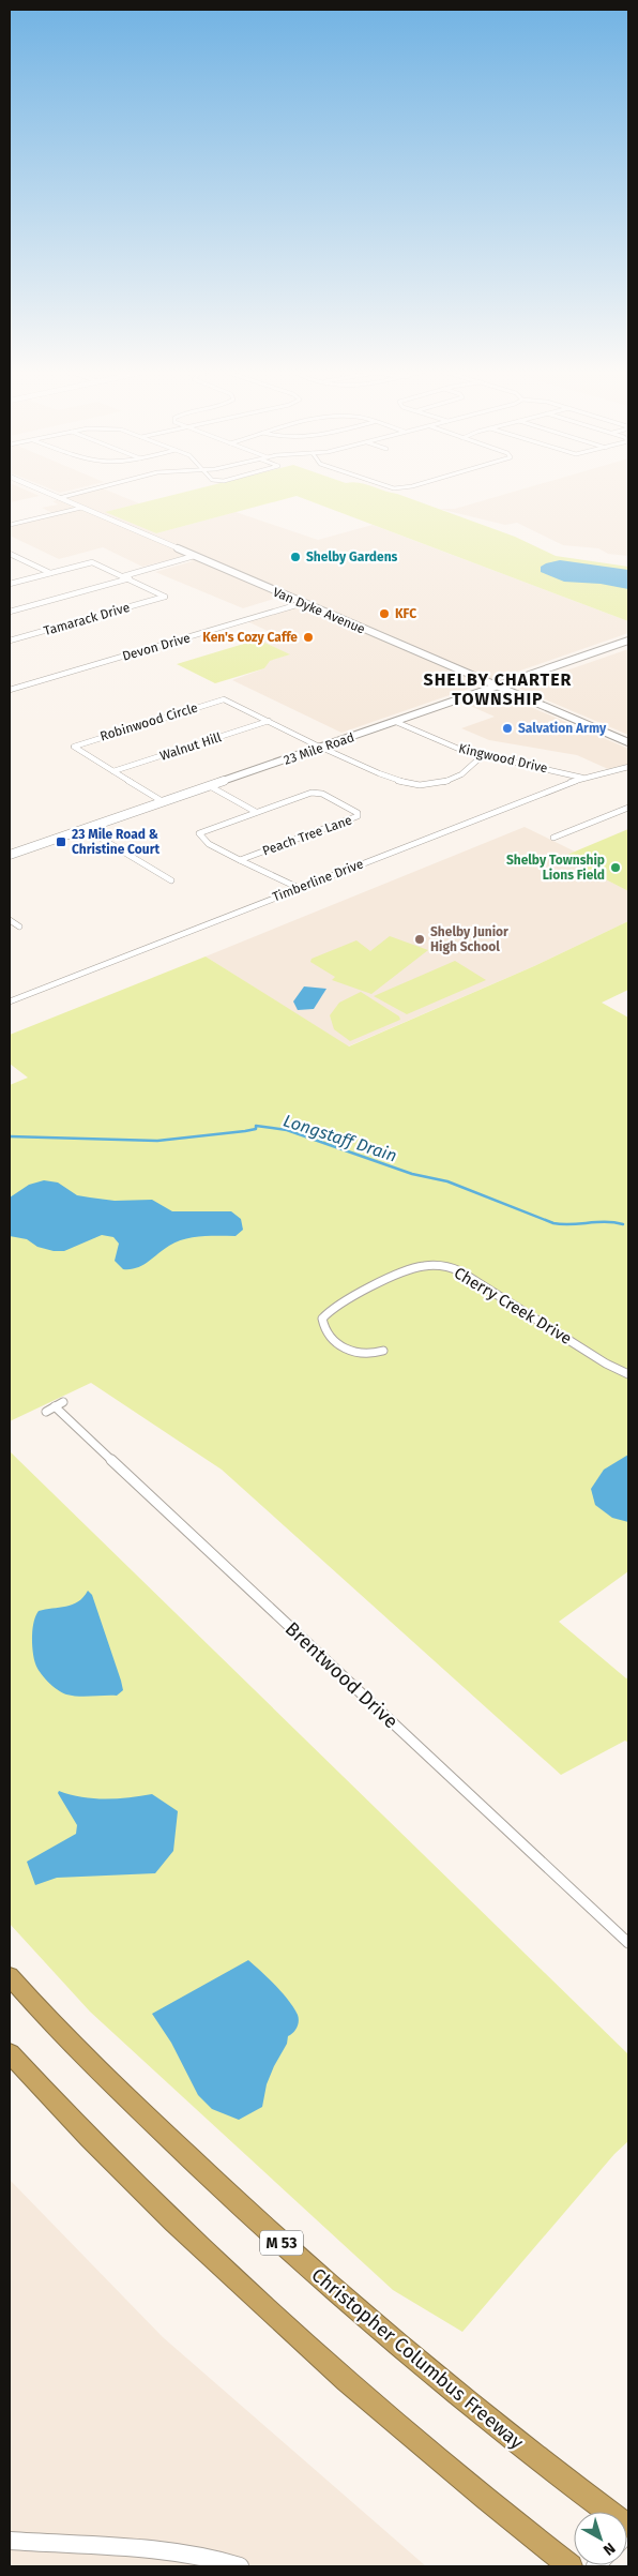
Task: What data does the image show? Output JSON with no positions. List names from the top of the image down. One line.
{"streets":{"highway":["M 53","Christopher Columbus Freeway"],"main road":["Van Dyke Avenue","23 Mile Road"],"street":["Tamarack Drive","Devon Drive","Robinwood Circle","Walnut Hill","Kingwood Drive","Peach Tree Lane","Timberline Drive","Cherry Creek Drive","Brentwood Drive"]},"crossings":[["Van Dyke Avenue","Devon Drive"],["Van Dyke Avenue","23 Mile Road"],["Robinwood Circle","Walnut Hill"],["23 Mile Road","Kingwood Drive"],["Kingwood Drive","Timberline Drive"]],"districts":["SHELBY CHARTER TOWNSHIP"],"water":["Longstaff Drain"],"places":{"other":["Shelby Gardens","KFC","Ken's Cozy Caffe","Salvation Army","Shelby Township Lions Field","Shelby Junior High School"],"transit":["23 Mile Road & Christine Court"]},"north":"bottom right"}
